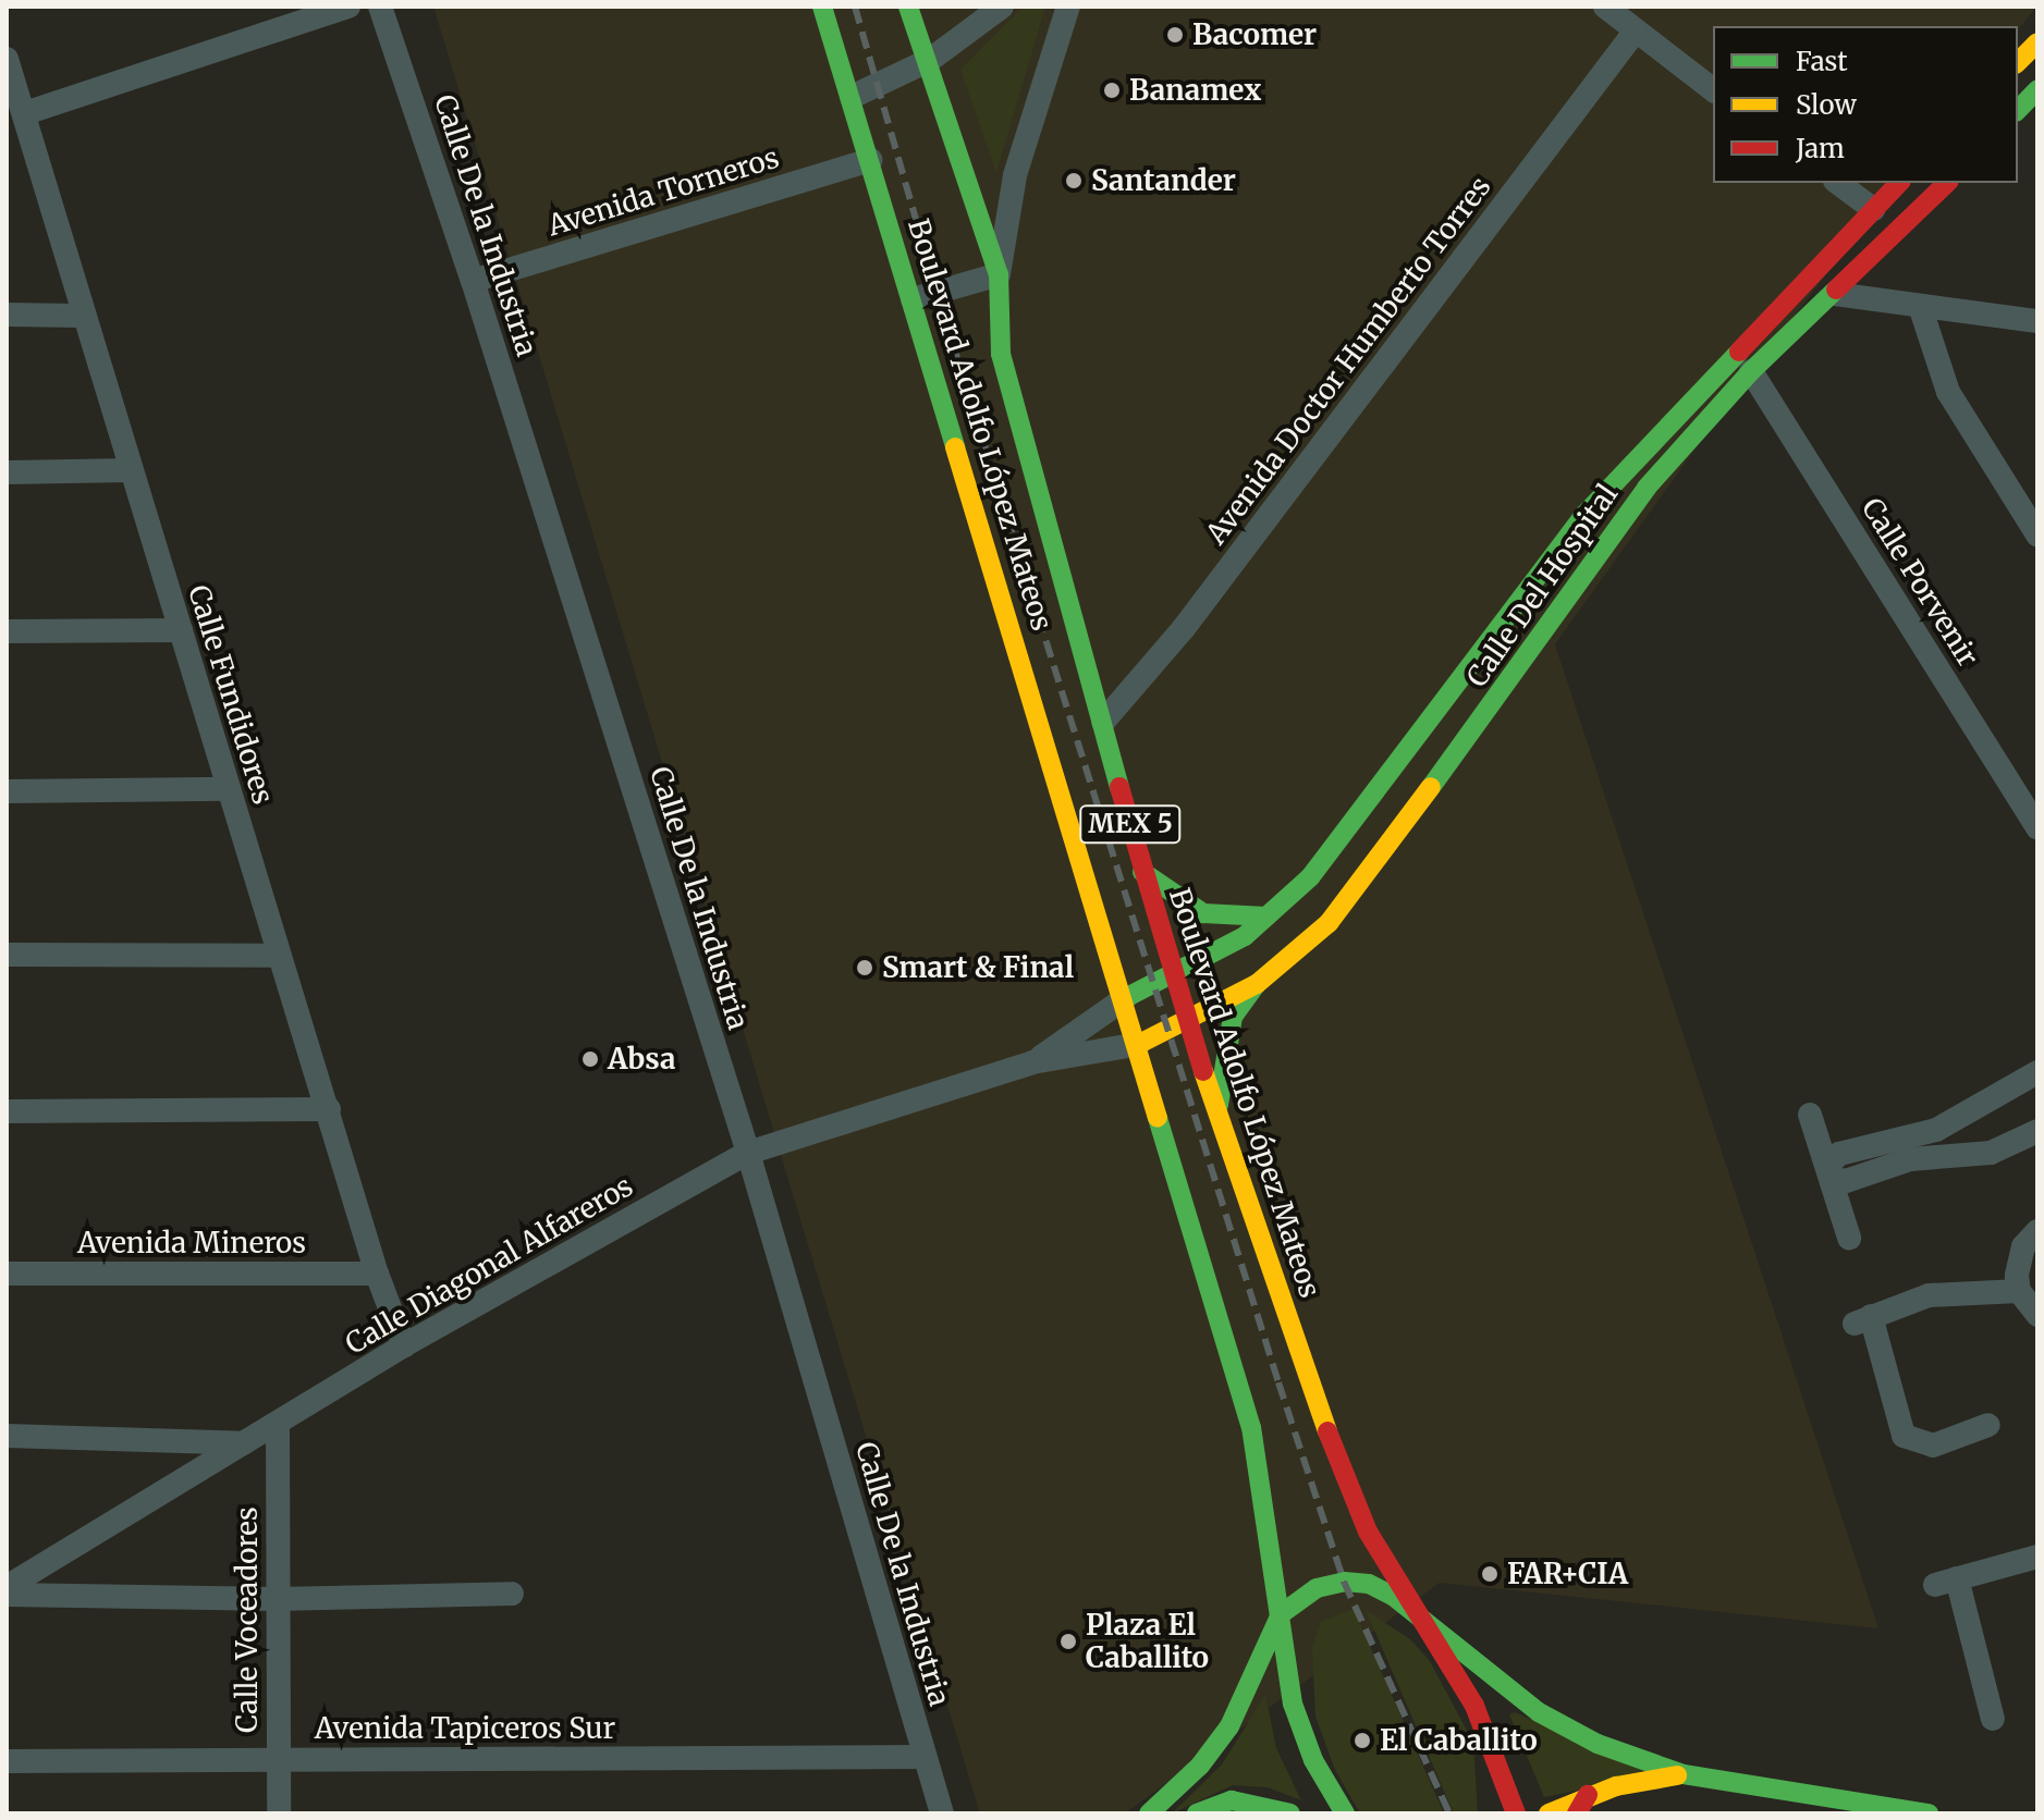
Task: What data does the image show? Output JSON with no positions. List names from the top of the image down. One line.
{"streets":{"main road":["Boulevard Adolfo López Mateos","Calle Del Hospital","MEX 5"],"street":["Avenida Torneros","Calle De la Industria","Avenida Doctor Humberto Torres","Calle Porvenir","Calle Fundidores","Avenida Mineros","Calle Diagonal Alfareros","Calle Voceadores","Avenida Tapiceros Sur"]},"crossings":[["Avenida Torneros","Calle De la Industria"],["Avenida Torneros","Boulevard Adolfo López Mateos"],["Calle De la Industria","Calle Diagonal Alfareros"],["Calle De la Industria","Avenida Tapiceros Sur"],["Avenida Doctor Humberto Torres","Boulevard Adolfo López Mateos"],["Boulevard Adolfo López Mateos","Calle Del Hospital"],["Boulevard Adolfo López Mateos","Calle Diagonal Alfareros"],["Calle Porvenir","Calle Del Hospital"],["Calle Del Hospital","Calle Diagonal Alfareros"],["Calle Fundidores","Avenida Mineros"],["Calle Fundidores","Calle Diagonal Alfareros"],["Calle Diagonal Alfareros","Calle Voceadores"],["Calle Voceadores","Avenida Tapiceros Sur"]],"places":["Bacomer","Banamex","Santander","Smart & Final","Absa","FAR+CIA","Plaza El Caballito","El Caballito"],"legend":["Fast","Slow","Jam"]}
